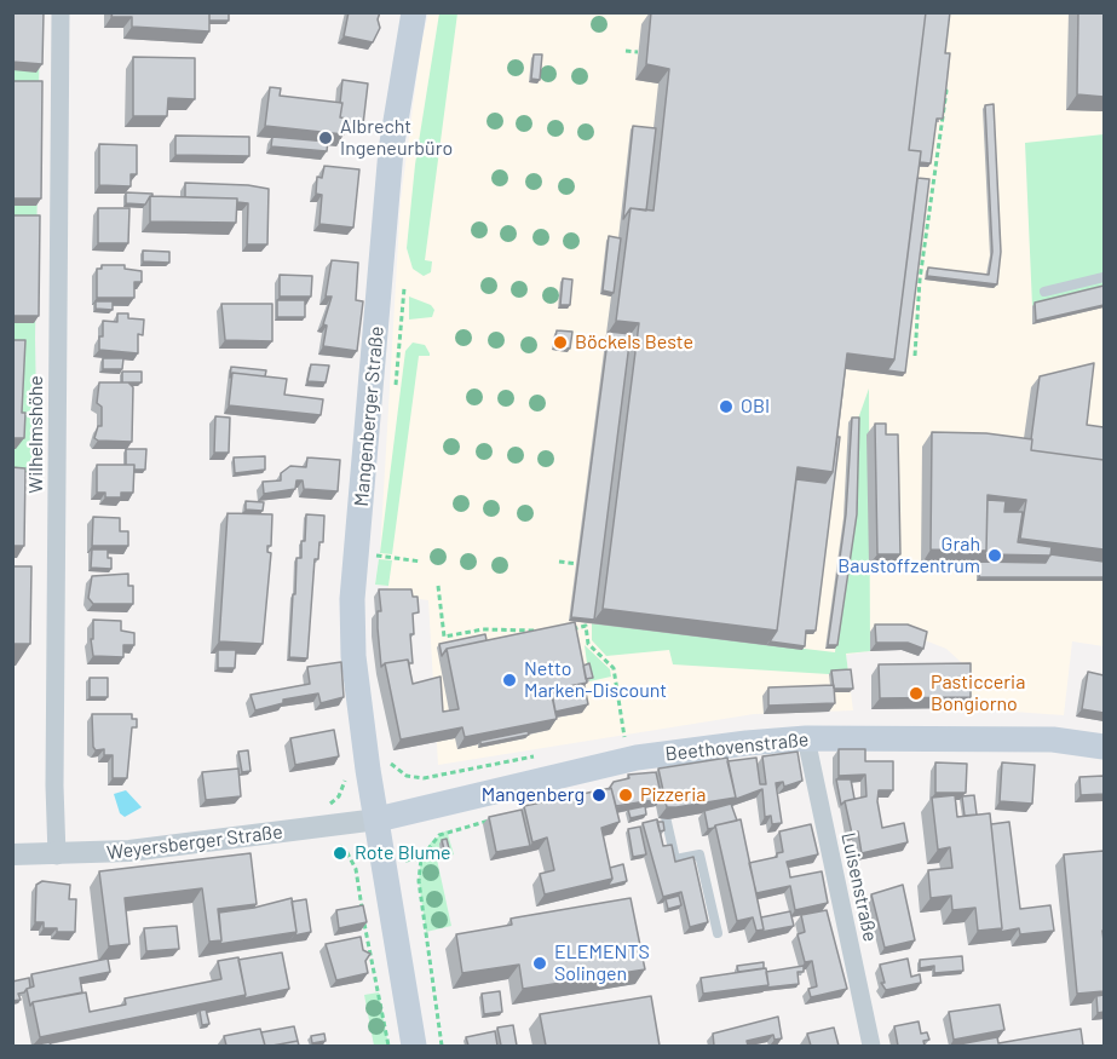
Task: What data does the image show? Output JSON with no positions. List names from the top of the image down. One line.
{"streets":{"main road":["Mangenberger Straße","Beethovenstraße"],"street":["Wilhelmshöhe","Weyersberger Straße","Luisenstraße"]},"crossings":[["Mangenberger Straße","Beethovenstraße"],["Mangenberger Straße","Weyersberger Straße"],["Wilhelmshöhe","Weyersberger Straße"],["Beethovenstraße","Weyersberger Straße"],["Beethovenstraße","Luisenstraße"]],"places":["Albrecht Ingeneurbüro","Böckels Beste","OBI","Grah Baustoffzentrum","Netto Marken-Discount","Pasticceria Bongiorno","Mangenberg","Pizzeria","Rote Blume","ELEMENTS Solingen"]}
